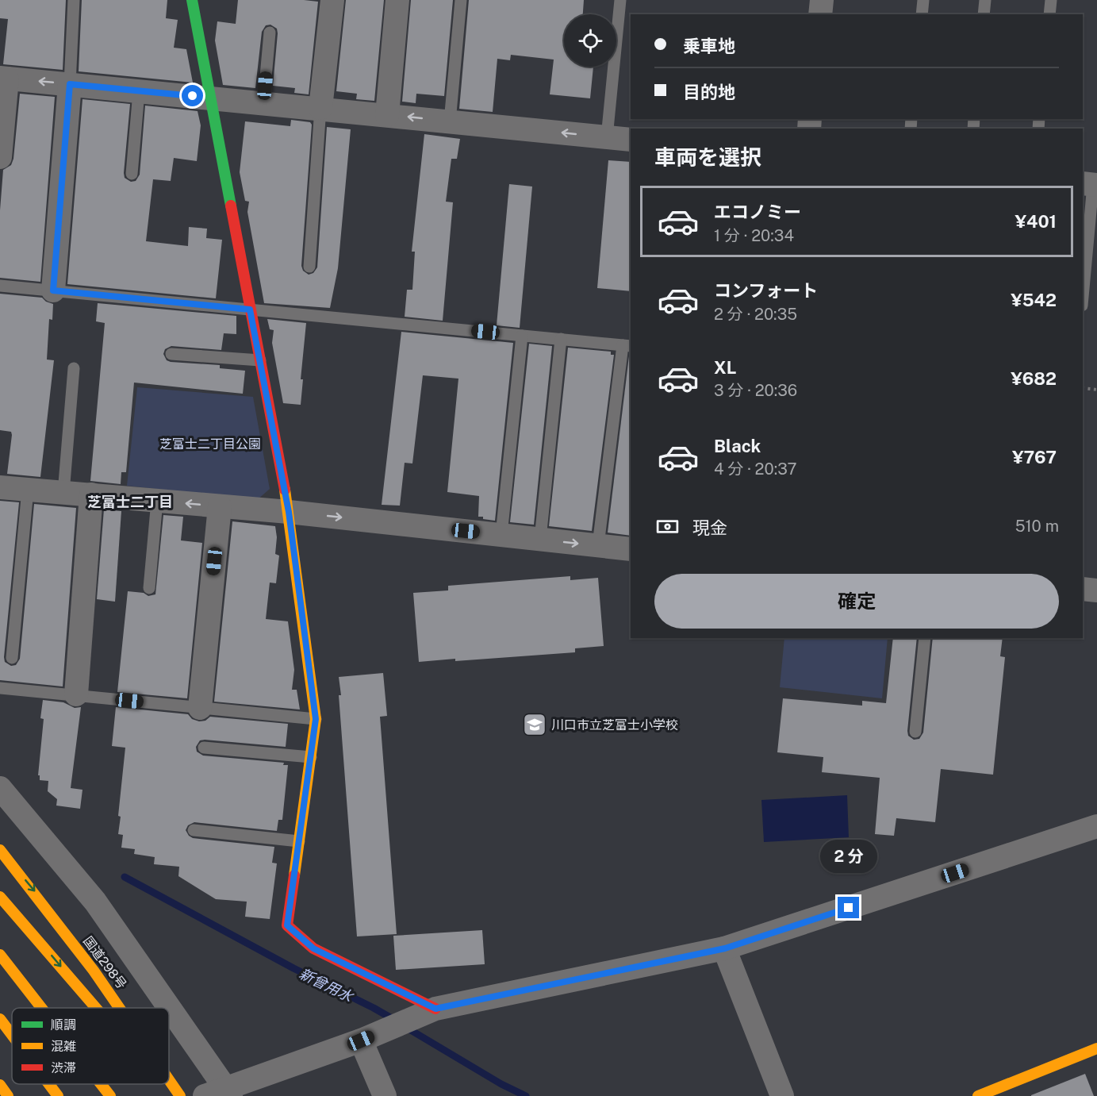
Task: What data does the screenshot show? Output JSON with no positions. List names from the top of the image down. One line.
{"streets":{"main road":["国道298号"]},"districts":["芝富士二丁目"],"water":["新曾用水"],"parks":["芝富士二丁目公園"],"places":{"school or university":["川口市立芝富士小学校"]},"legend":["順調","混雑","渋滞"],"page":{"banner":["乗車地","目的地"],"heading":"車両を選択","list":[{"name":"エコノミー","note":"1 分 · 20:34","value":"¥401"},{"name":"コンフォート","note":"2 分 · 20:35","value":"¥542"},{"name":"XL","note":"3 分 · 20:36","value":"¥682"},{"name":"Black","note":"4 分 · 20:37","value":"¥767"}],"pay":["現金","510 m"],"buttons":"確定","bubble":"2 分"}}
